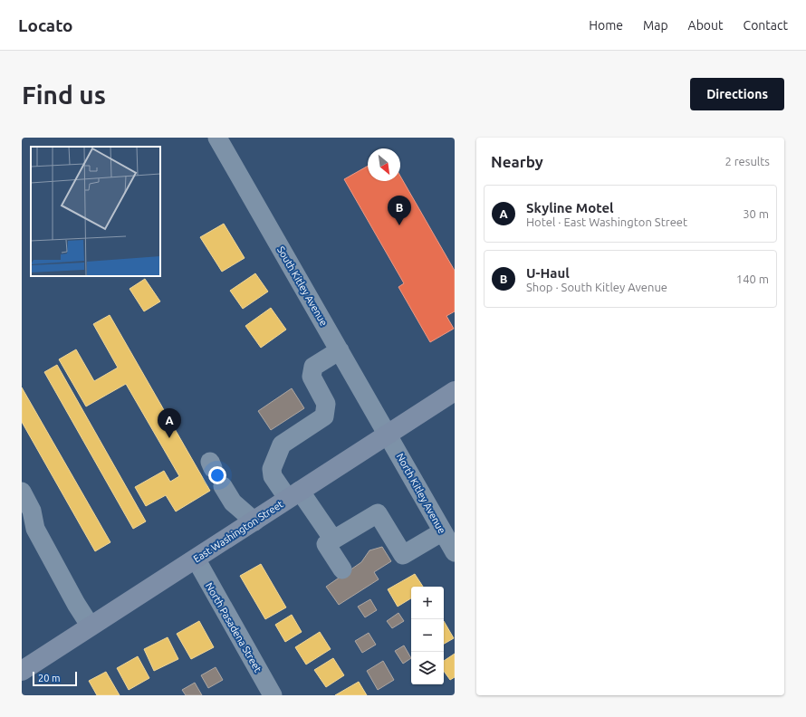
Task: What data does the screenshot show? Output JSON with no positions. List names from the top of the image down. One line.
{"streets":{"main road":["East Washington Street"],"street":["South Kitley Avenue","North Kitley Avenue","North Pasadena Street"]},"crossings":[["South Kitley Avenue","North Kitley Avenue"],["South Kitley Avenue","East Washington Street"],["North Kitley Avenue","East Washington Street"],["East Washington Street","North Pasadena Street"]],"scale_bar":"20 m","north":"bottom right","page":{"header":"Locato","nav":["Home","Map","About","Contact"],"buttons":"Directions","title":"Find us","heading":["Nearby","2 results"],"list":[{"mark":"A","name":"Skyline Motel","note":"Hotel · East Washington Street","value":"30 m"},{"mark":"B","name":"U-Haul","note":"Shop · South Kitley Avenue","value":"140 m"}],"pins":["B","A"],"map_buttons":["+","−"],"scale":"20 m"}}
